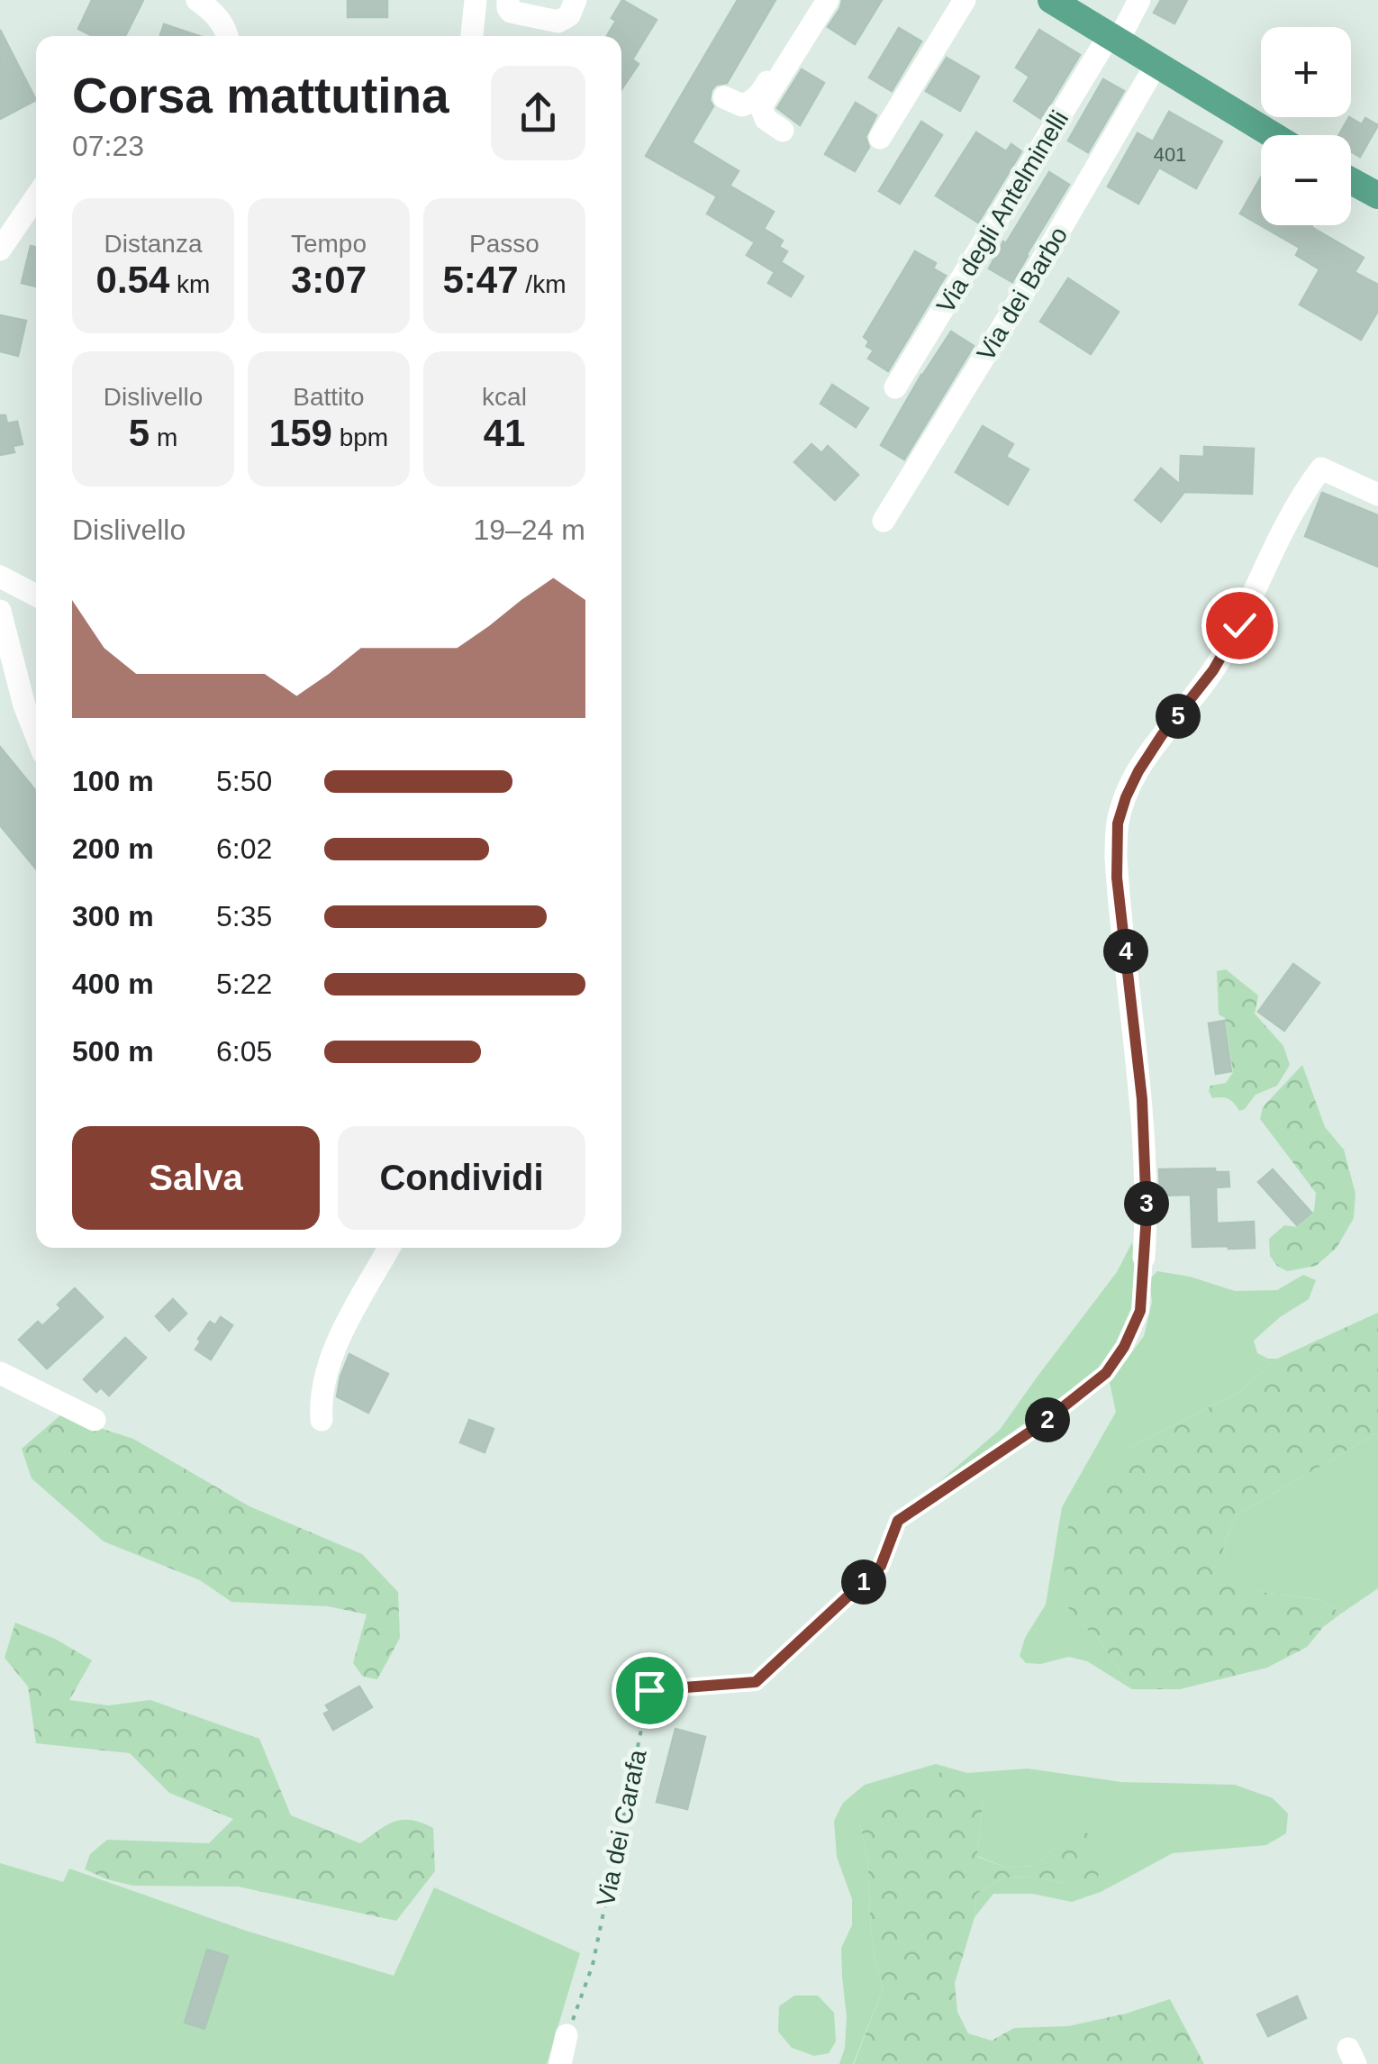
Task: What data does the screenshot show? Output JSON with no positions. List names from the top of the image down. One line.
{"streets":{"street":["Via degli Antelminelli","Via dei Barbo"],"path":["Via dei Carafa"]},"house_numbers":["401"],"page":{"map_buttons":["+","−"],"heading":["Corsa mattutina","07:23"],"stats":[["Distanza","0.54 km"],["Tempo","3:07"],["Passo","5:47 /km"],["Dislivello","5 m"],["Battito","159 bpm"],["kcal","41"]],"chart":["Dislivello","19–24 m"],"pins":["5","4","3","2","1"],"list":[{"name":"100 m","note":"5:50"},{"name":"200 m","note":"6:02"},{"name":"300 m","note":"5:35"},{"name":"400 m","note":"5:22"},{"name":"500 m","note":"6:05"}],"buttons":["Salva","Condividi"]}}
